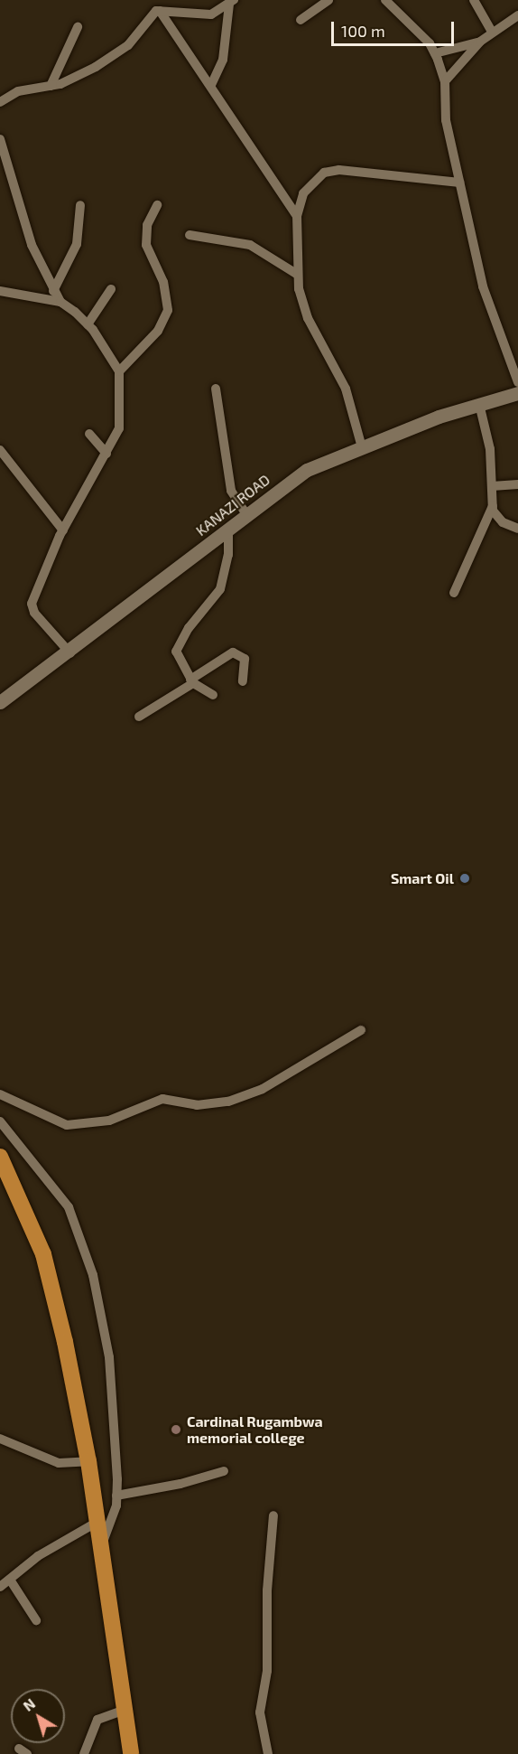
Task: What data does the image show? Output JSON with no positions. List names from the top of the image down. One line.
{"streets":{"main road":["KANAZI ROAD"]},"places":["Smart Oil","Cardinal Rugambwa memorial college"],"scale_bar":"100 m","north":"top left"}
